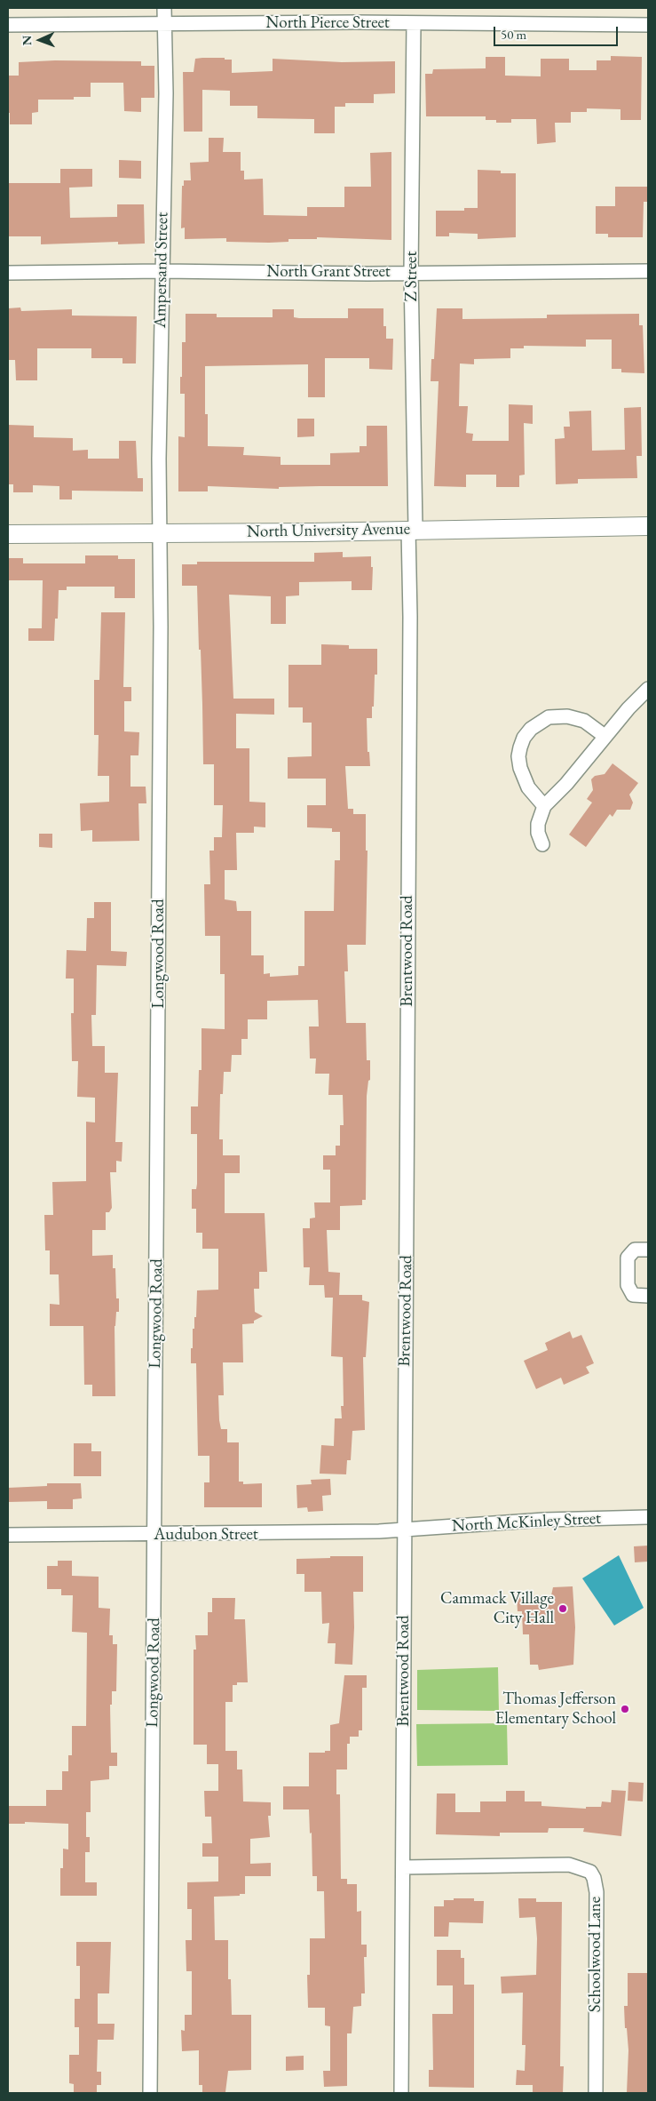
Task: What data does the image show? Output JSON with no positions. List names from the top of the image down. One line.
{"streets":{"street":["North Pierce Street","Ampersand Street","North Grant Street","Z Street","North University Avenue","Brentwood Road","Longwood Road","North McKinley Street","Audubon Street","Schoolwood Lane"]},"crossings":[["North Pierce Street","Ampersand Street"],["North Pierce Street","Z Street"],["Ampersand Street","North Grant Street"],["Ampersand Street","North University Avenue"],["Ampersand Street","Longwood Road"],["North Grant Street","Z Street"],["Z Street","North University Avenue"],["Z Street","Brentwood Road"],["North University Avenue","Brentwood Road"],["North University Avenue","Longwood Road"],["Brentwood Road","North McKinley Street"],["Brentwood Road","Audubon Street"],["Brentwood Road","Schoolwood Lane"],["Longwood Road","Audubon Street"],["North McKinley Street","Audubon Street"]],"places":["Cammack Village City Hall","Thomas Jefferson Elementary School"],"scale_bar":"50 m","north":"left"}
